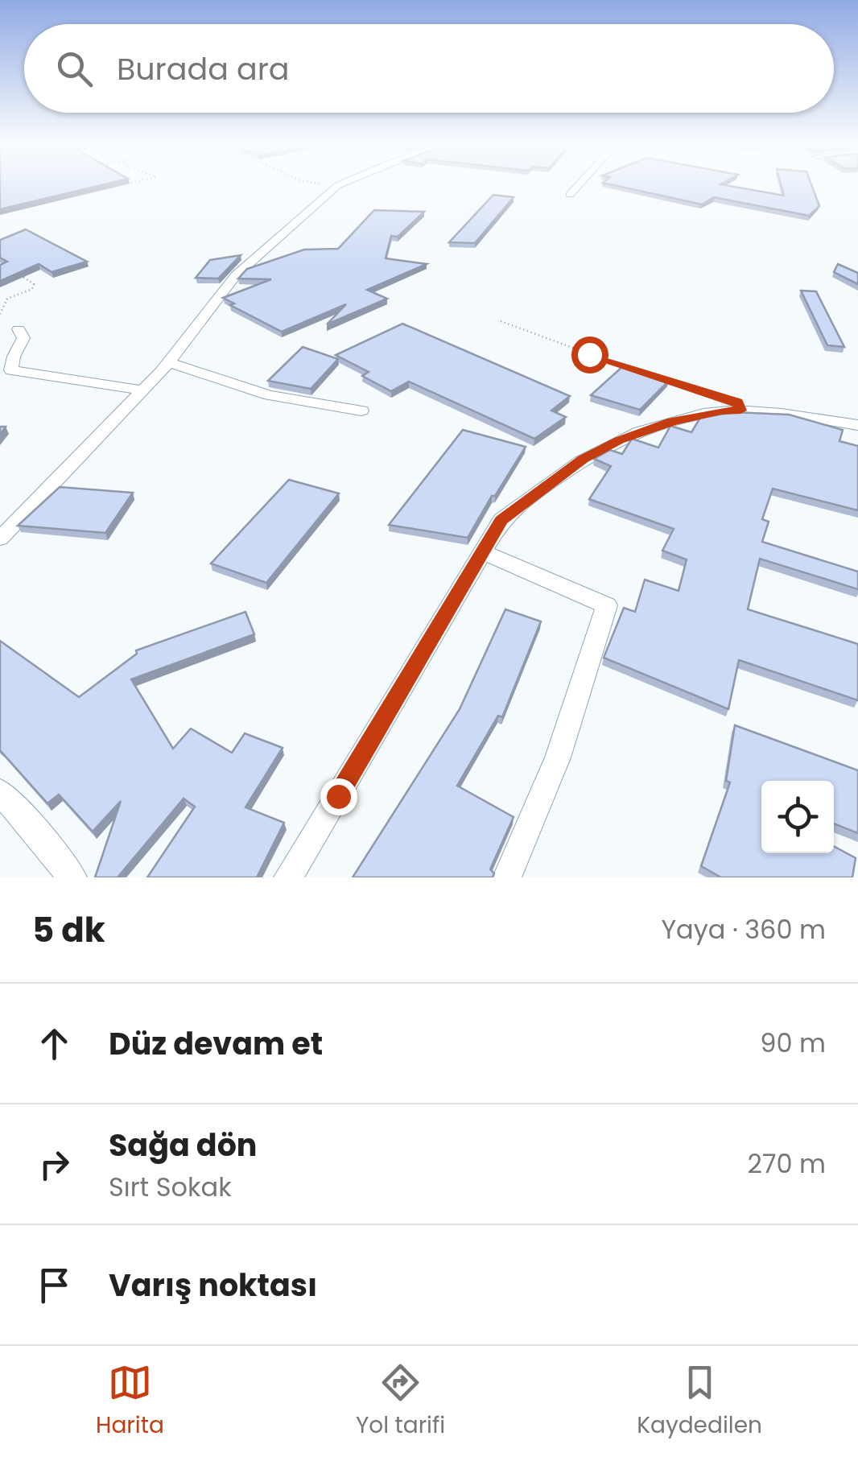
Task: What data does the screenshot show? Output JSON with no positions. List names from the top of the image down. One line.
{"page":{"search":"Burada ara","heading":["5 dk","Yaya · 360 m"],"list":[["Düz devam et","90 m"],["Sağa dön","Sırt Sokak","270 m"],"Varış noktası"],"nav":["Harita","Yol tarifi","Kaydedilen"]}}
